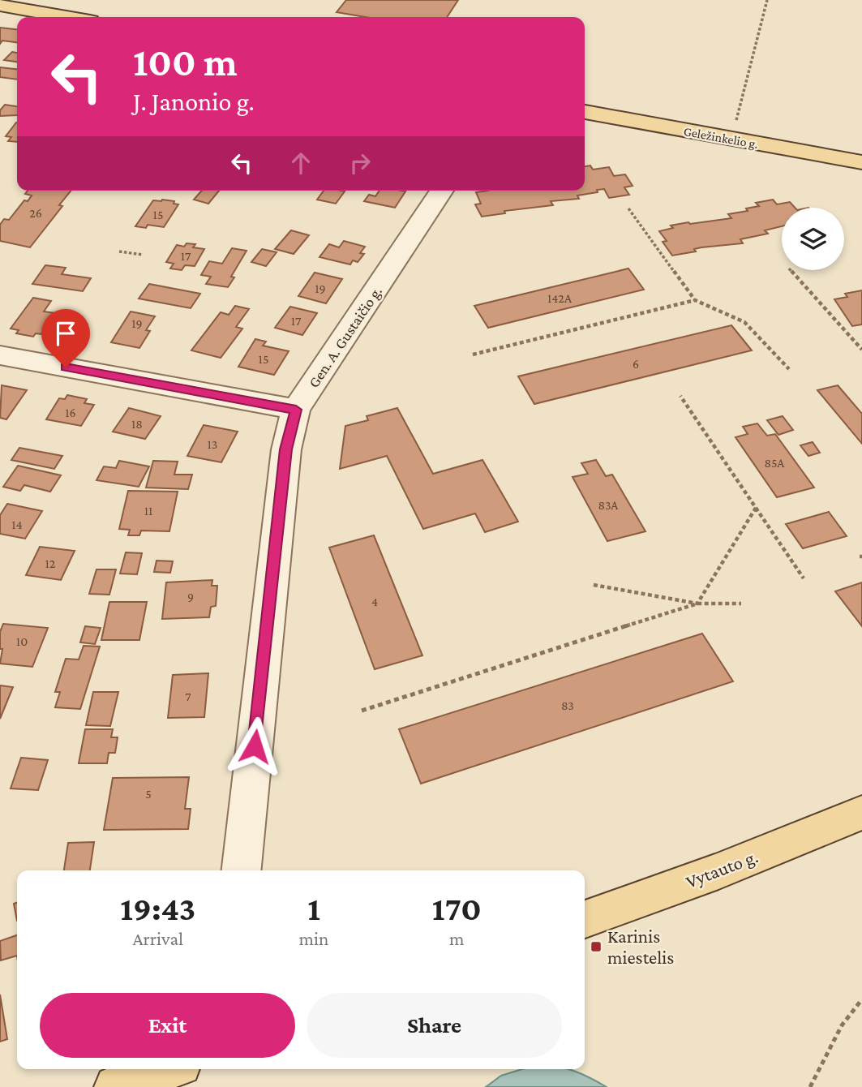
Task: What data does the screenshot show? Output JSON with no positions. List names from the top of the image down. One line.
{"streets":{"main road":["Geležinkelio g.","Vytauto g."],"street":["Gen. A. Gustaičio g."]},"places":{"transit":["Karinis miestelis"]},"house_numbers":["26","15","17","19","142A","17","19","15","6","16","18","13","85A","83A","11","14","12","9","4","10","7","83","5"],"page":{"turn":["100 m","J. Janonio g."],"eta":["19:43","Arrival","1","min","170","m"],"buttons":["Exit","Share"]}}
